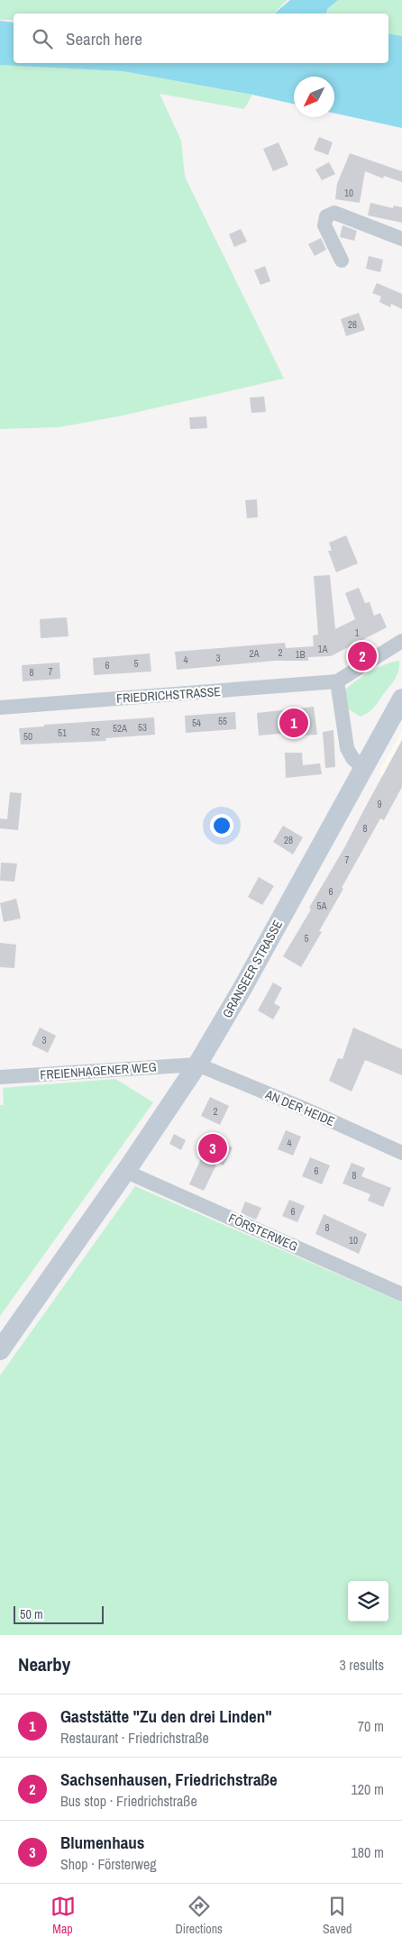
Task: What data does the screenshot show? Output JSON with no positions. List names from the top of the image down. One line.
{"streets":{"main road":["GRANSEER STRASSE"],"street":["FRIEDRICHSTRASSE","FREIENHAGENER WEG","AN DER HEIDE","FÖRSTERWEG"]},"crossings":[["GRANSEER STRASSE","FREIENHAGENER WEG"],["GRANSEER STRASSE","AN DER HEIDE"],["GRANSEER STRASSE","FÖRSTERWEG"],["FREIENHAGENER WEG","AN DER HEIDE"]],"house_numbers":["10","26","1","1A","2","2A","1B","3","4","5","6","7","8","55","54","53","52A","52","51","50","9","8","28","7","6","5A","5","3","2","4","6","8","6","8","10"],"scale_bar":"50 m","north":"bottom left","page":{"search":"Search here","pins":["2","1","3"],"scale":"50 m","heading":["Nearby","3 results"],"list":[{"mark":"1","name":"Gaststätte \"Zu den drei Linden\"","note":"Restaurant · Friedrichstraße","value":"70 m"},{"mark":"2","name":"Sachsenhausen, Friedrichstraße","note":"Bus stop · Friedrichstraße","value":"120 m"},{"mark":"3","name":"Blumenhaus","note":"Shop · Försterweg","value":"180 m"}],"nav":["Map","Directions","Saved"]}}
